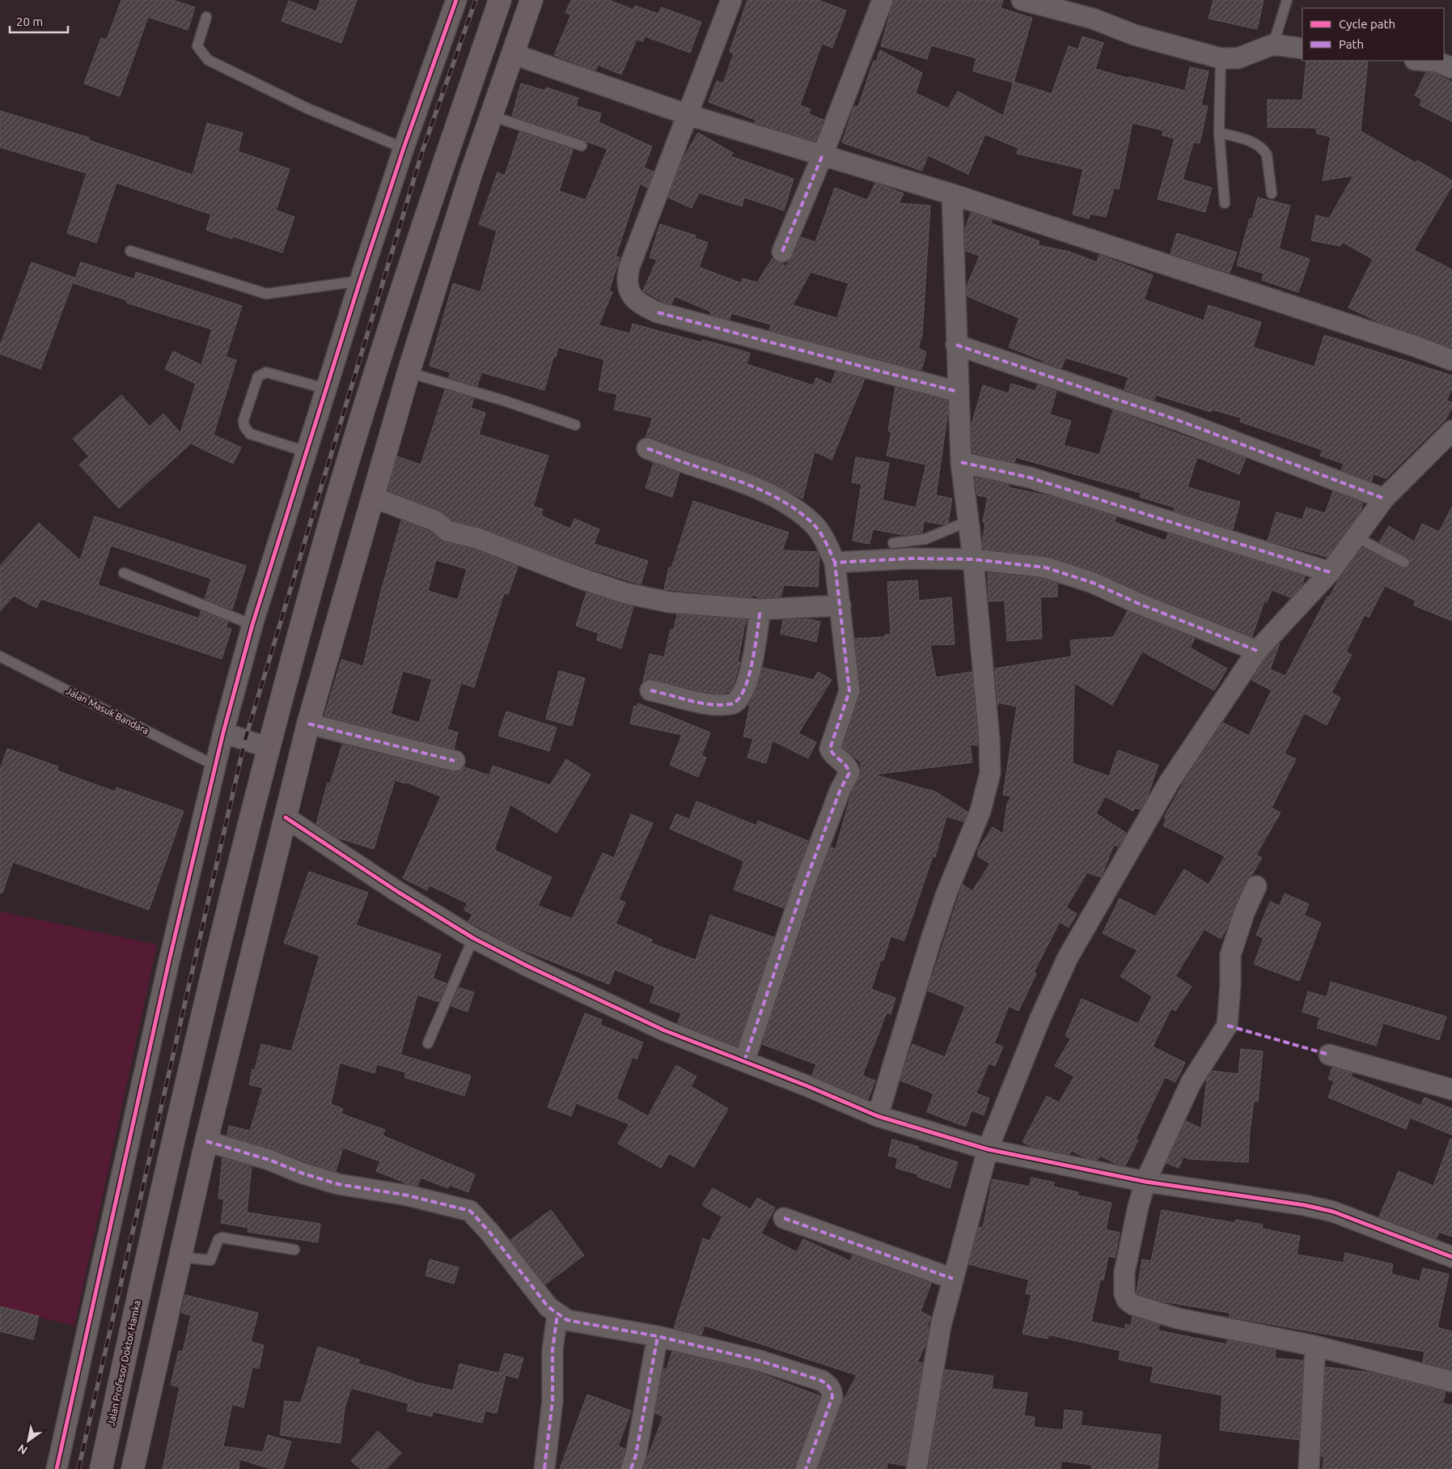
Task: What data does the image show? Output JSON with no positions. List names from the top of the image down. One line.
{"streets":{"highway":["Jalan Profesor Doktor Hamka"],"lane":["Jalan Masuk Bandara"]},"legend":["Cycle path","Path"],"scale_bar":"20 m","north":"bottom left"}
